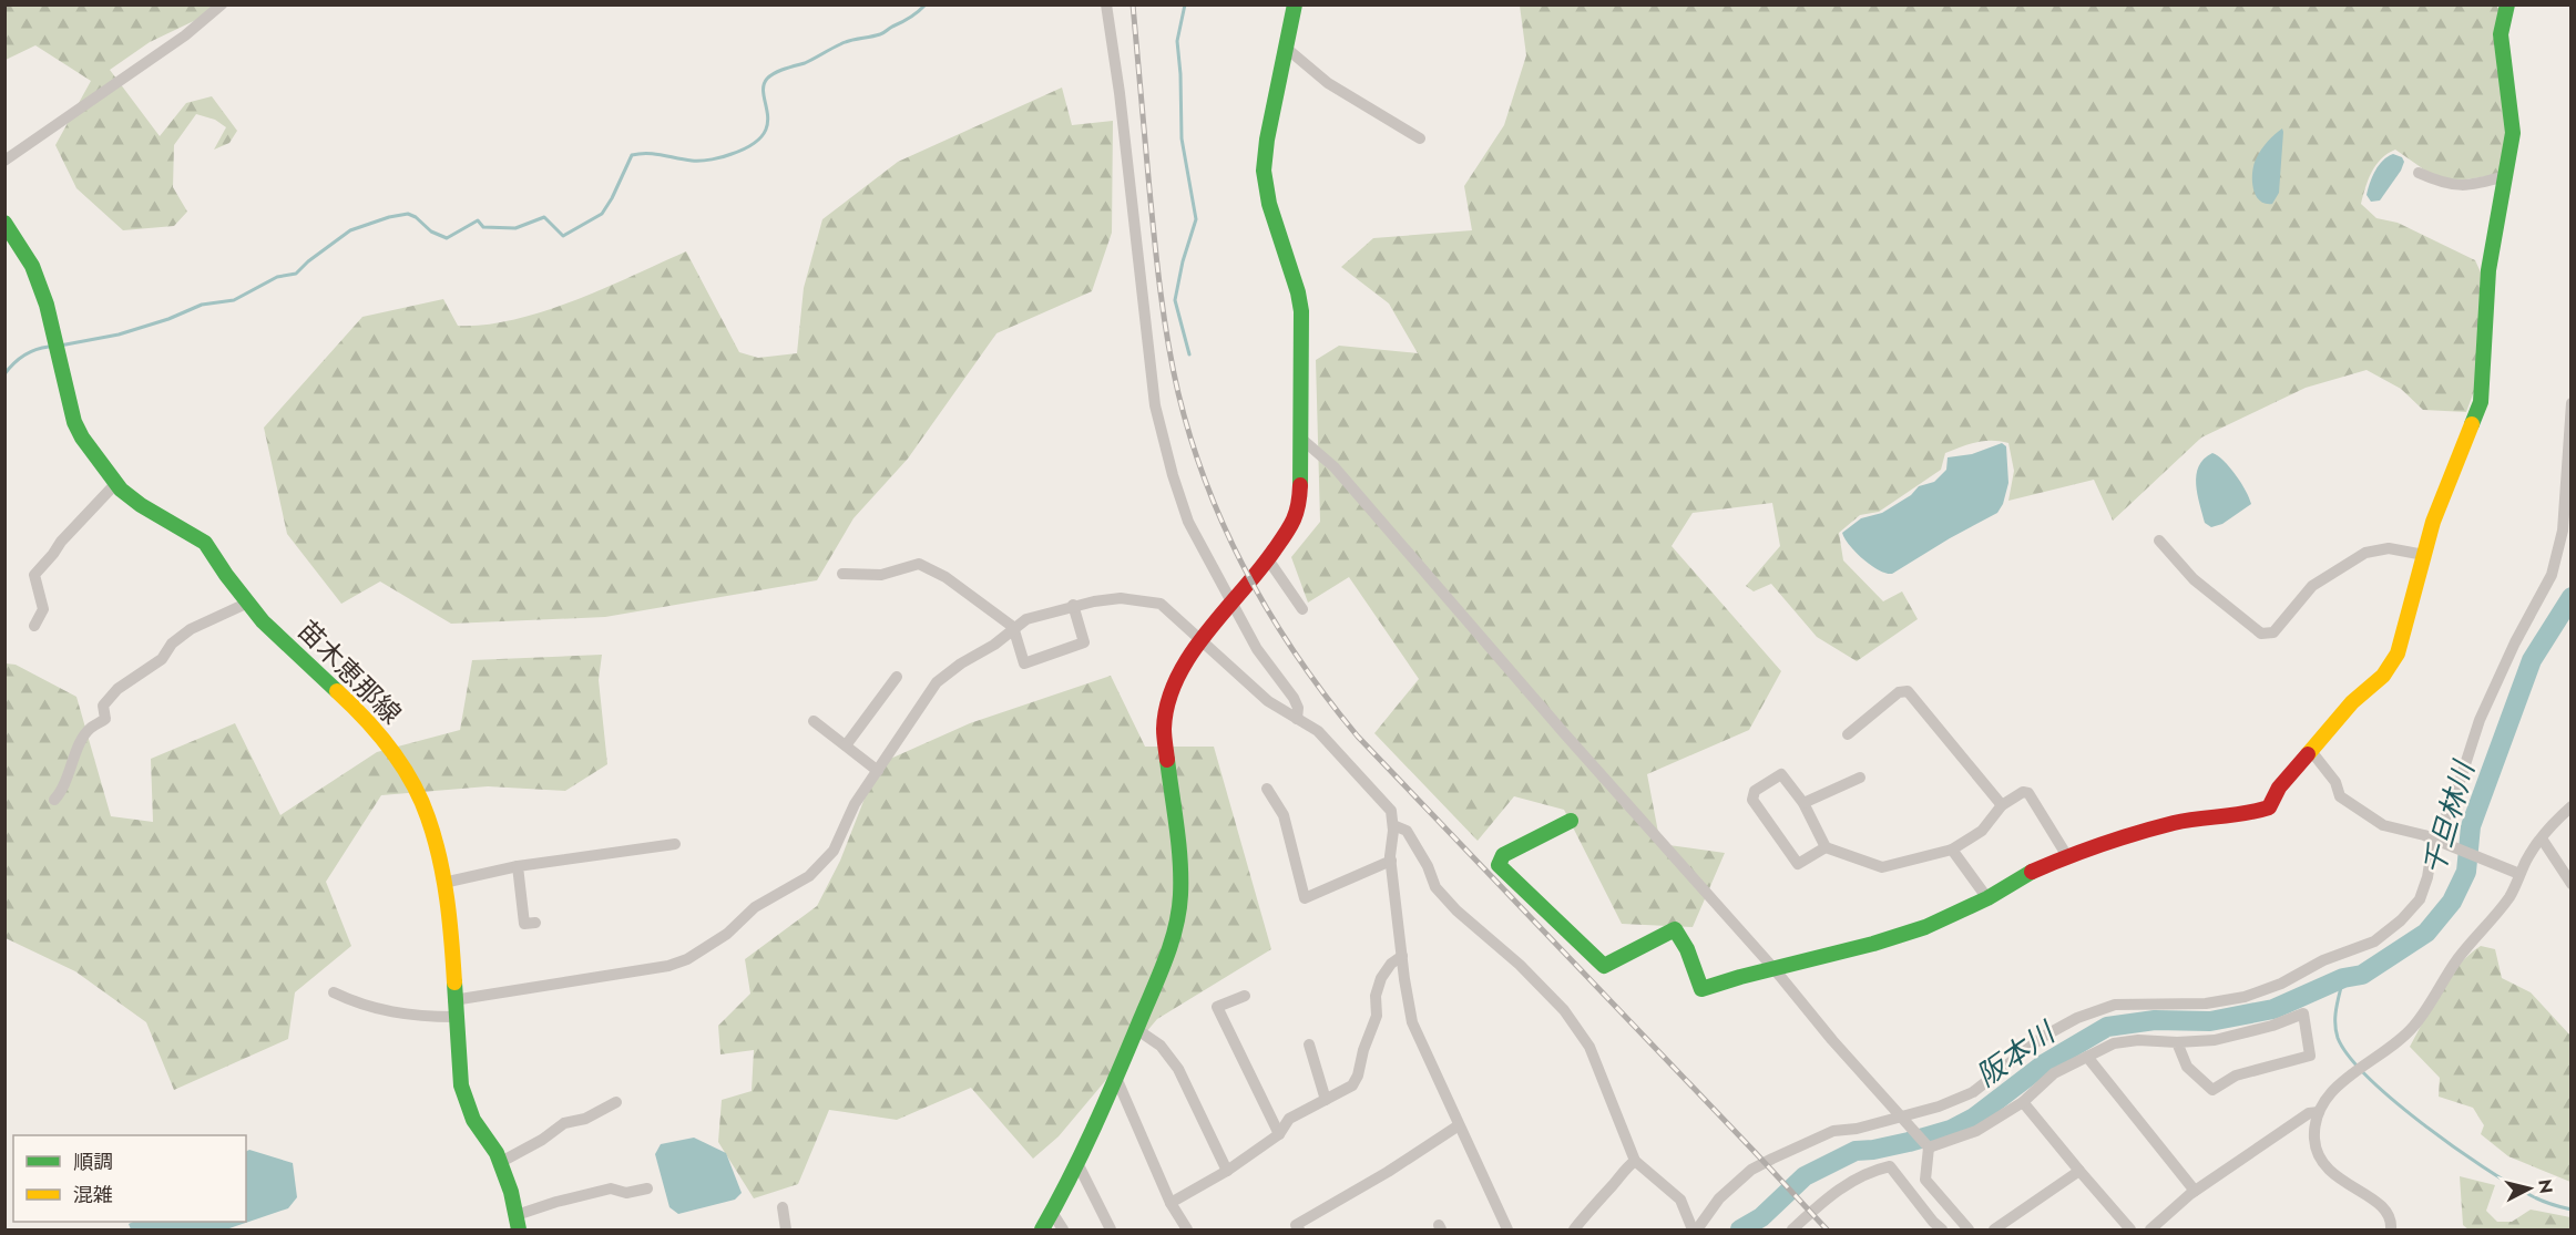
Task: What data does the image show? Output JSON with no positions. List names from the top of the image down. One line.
{"streets":{"street":["苗木恵那線"]},"water":["千旦林川","阪本川"],"legend":["順調","混雑"],"north":"right"}
